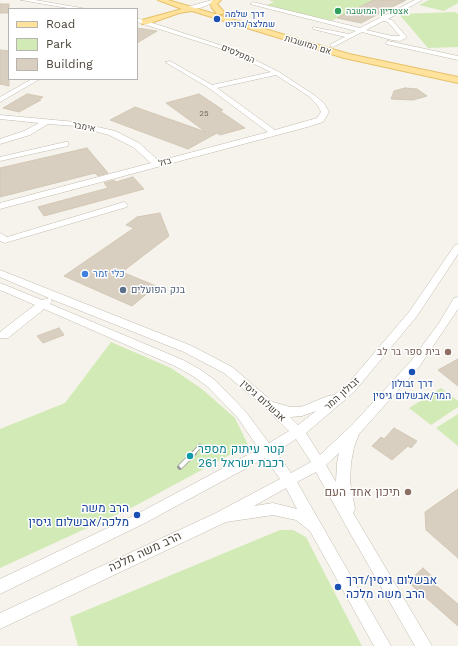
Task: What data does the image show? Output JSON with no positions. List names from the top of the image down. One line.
{"streets":{"main road":["אם המושבות"],"street":["המפלסים","אימבר","בזל","זבולון המר","אבשלום גיסין","הרב משה מלכה"]},"crossings":[["המפלסים","בזל"],["אימבר","בזל"],["זבולון המר","אבשלום גיסין"]],"places":["אצטדיון המושבה","דרך שלמה שמלצר/גרניט","כלי זמר","בנק הפועלים","בית ספר בר לב","דרך זבולון המר/אבשלום גיסין","קטר עיתוק מספר 261 רכבת ישראל","תיכון אחד העם","הרב משה מלכה/אבשלום גיסין","אבשלום גיסין/דרך הרב משה מלכה"],"house_numbers":["25"],"legend":["Road","Park","Building"]}
